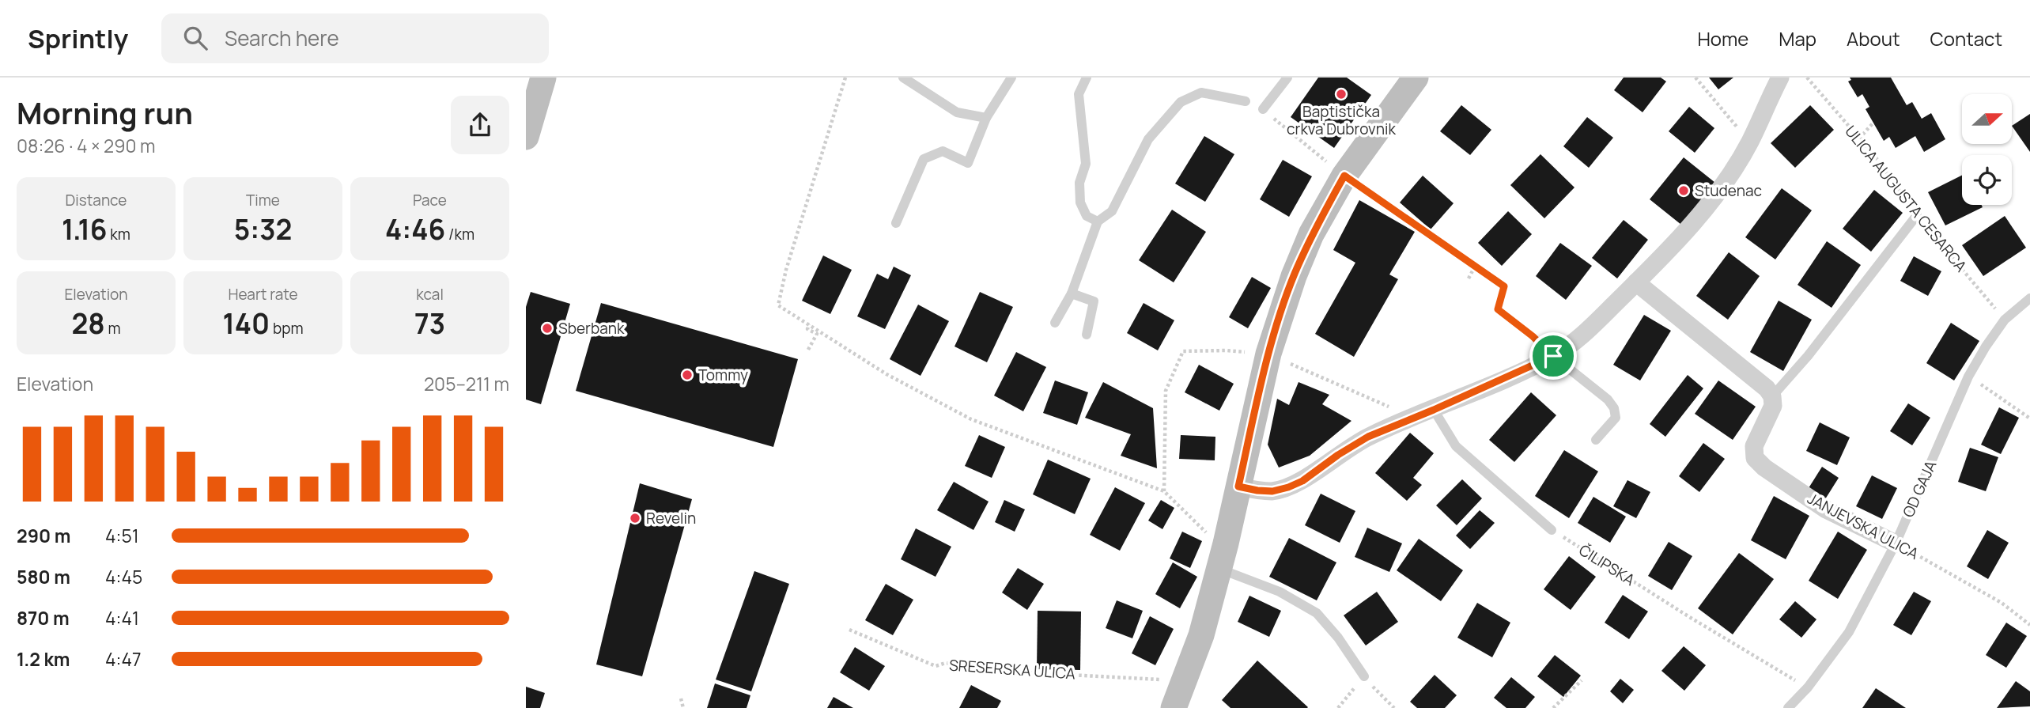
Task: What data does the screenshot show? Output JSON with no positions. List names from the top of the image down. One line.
{"streets":{"street":["JANJEVSKA ULICA"],"lane":["OD GAJA"],"path":["ULICA AUGUSTA CESARCA","ČILIPSKA","SRESERSKA ULICA"]},"crossings":[["ULICA AUGUSTA CESARCA","OD GAJA"],["ULICA AUGUSTA CESARCA","JANJEVSKA ULICA"],["OD GAJA","JANJEVSKA ULICA"],["OD GAJA","ČILIPSKA"]],"places":["Baptistička crkva Dubrovnik","Studenac","Sberbank","Tommy","Revelin"],"north":"right","page":{"header":"Sprintly","search":"Search here","nav":["Home","Map","About","Contact"],"heading":["Morning run","08:26 · 4 × 290 m"],"stats":[["Distance","1.16 km"],["Time","5:32"],["Pace","4:46 /km"],["Elevation","28 m"],["Heart rate","140 bpm"],["kcal","73"]],"chart":["Elevation","205–211 m"],"list":[{"name":"290 m","note":"4:51"},{"name":"580 m","note":"4:45"},{"name":"870 m","note":"4:41"},{"name":"1.2 km","note":"4:47"}]}}
